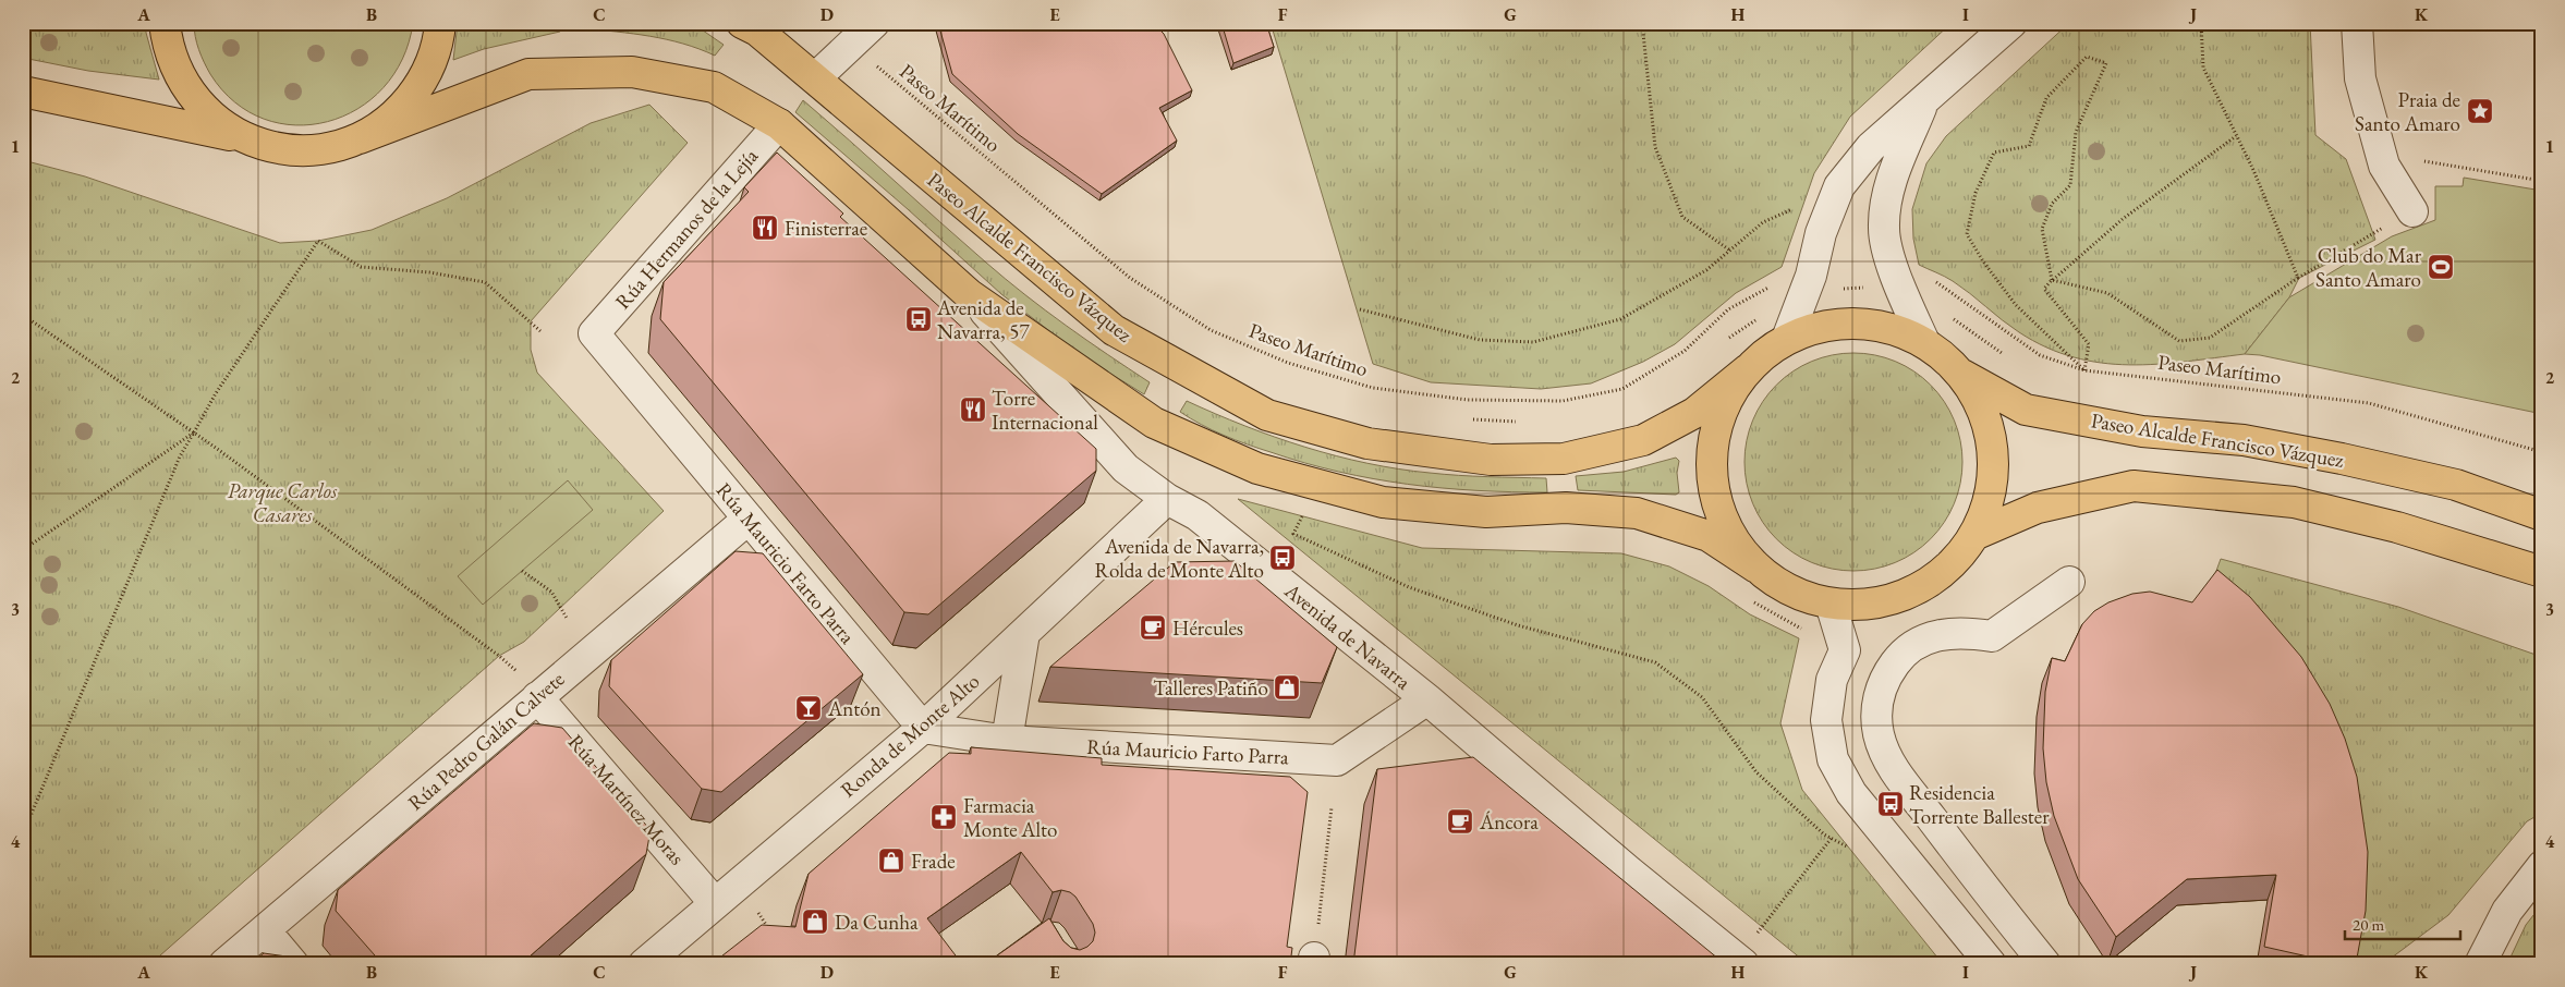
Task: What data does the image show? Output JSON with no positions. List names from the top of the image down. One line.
{"streets":{"main road":["Paseo Alcalde Francisco Vázquez"],"street":["Rúa Hermanos de la Lejía","Rúa Mauricio Farto Parra","Avenida de Navarra","Ronda de Monte Alto","Rúa Pedro Galán Calvete","Rúa Martínez Moras"],"path":["Paseo Marítimo"]},"crossings":[["Rúa Hermanos de la Lejía","Rúa Mauricio Farto Parra"],["Rúa Mauricio Farto Parra","Avenida de Navarra"],["Rúa Mauricio Farto Parra","Ronda de Monte Alto"],["Rúa Mauricio Farto Parra","Rúa Pedro Galán Calvete"],["Avenida de Navarra","Ronda de Monte Alto"],["Ronda de Monte Alto","Rúa Martínez Moras"],["Rúa Pedro Galán Calvete","Rúa Martínez Moras"]],"parks":["Parque Carlos Casares"],"places":{"place":["Praia de Santo Amaro"],"restaurant":["Finisterrae","Torre Internacional"],"sports":["Club do Mar Santo Amaro"],"bus stop":["Avenida de Navarra, 57","Avenida de Navarra, Rolda de Monte Alto","Residencia Torrente Ballester"],"cafe":["Hércules","Áncora"],"shop":["Talleres Patiño","Frade","Da Cunha"],"bar":["Antón"],"pharmacy":["Farmacia Monte Alto"]},"scale_bar":"20 m","grid":{"columns":["A","B","C","D","E","F","G","H","I","J","K"],"rows":["1","2","3","4"]}}
